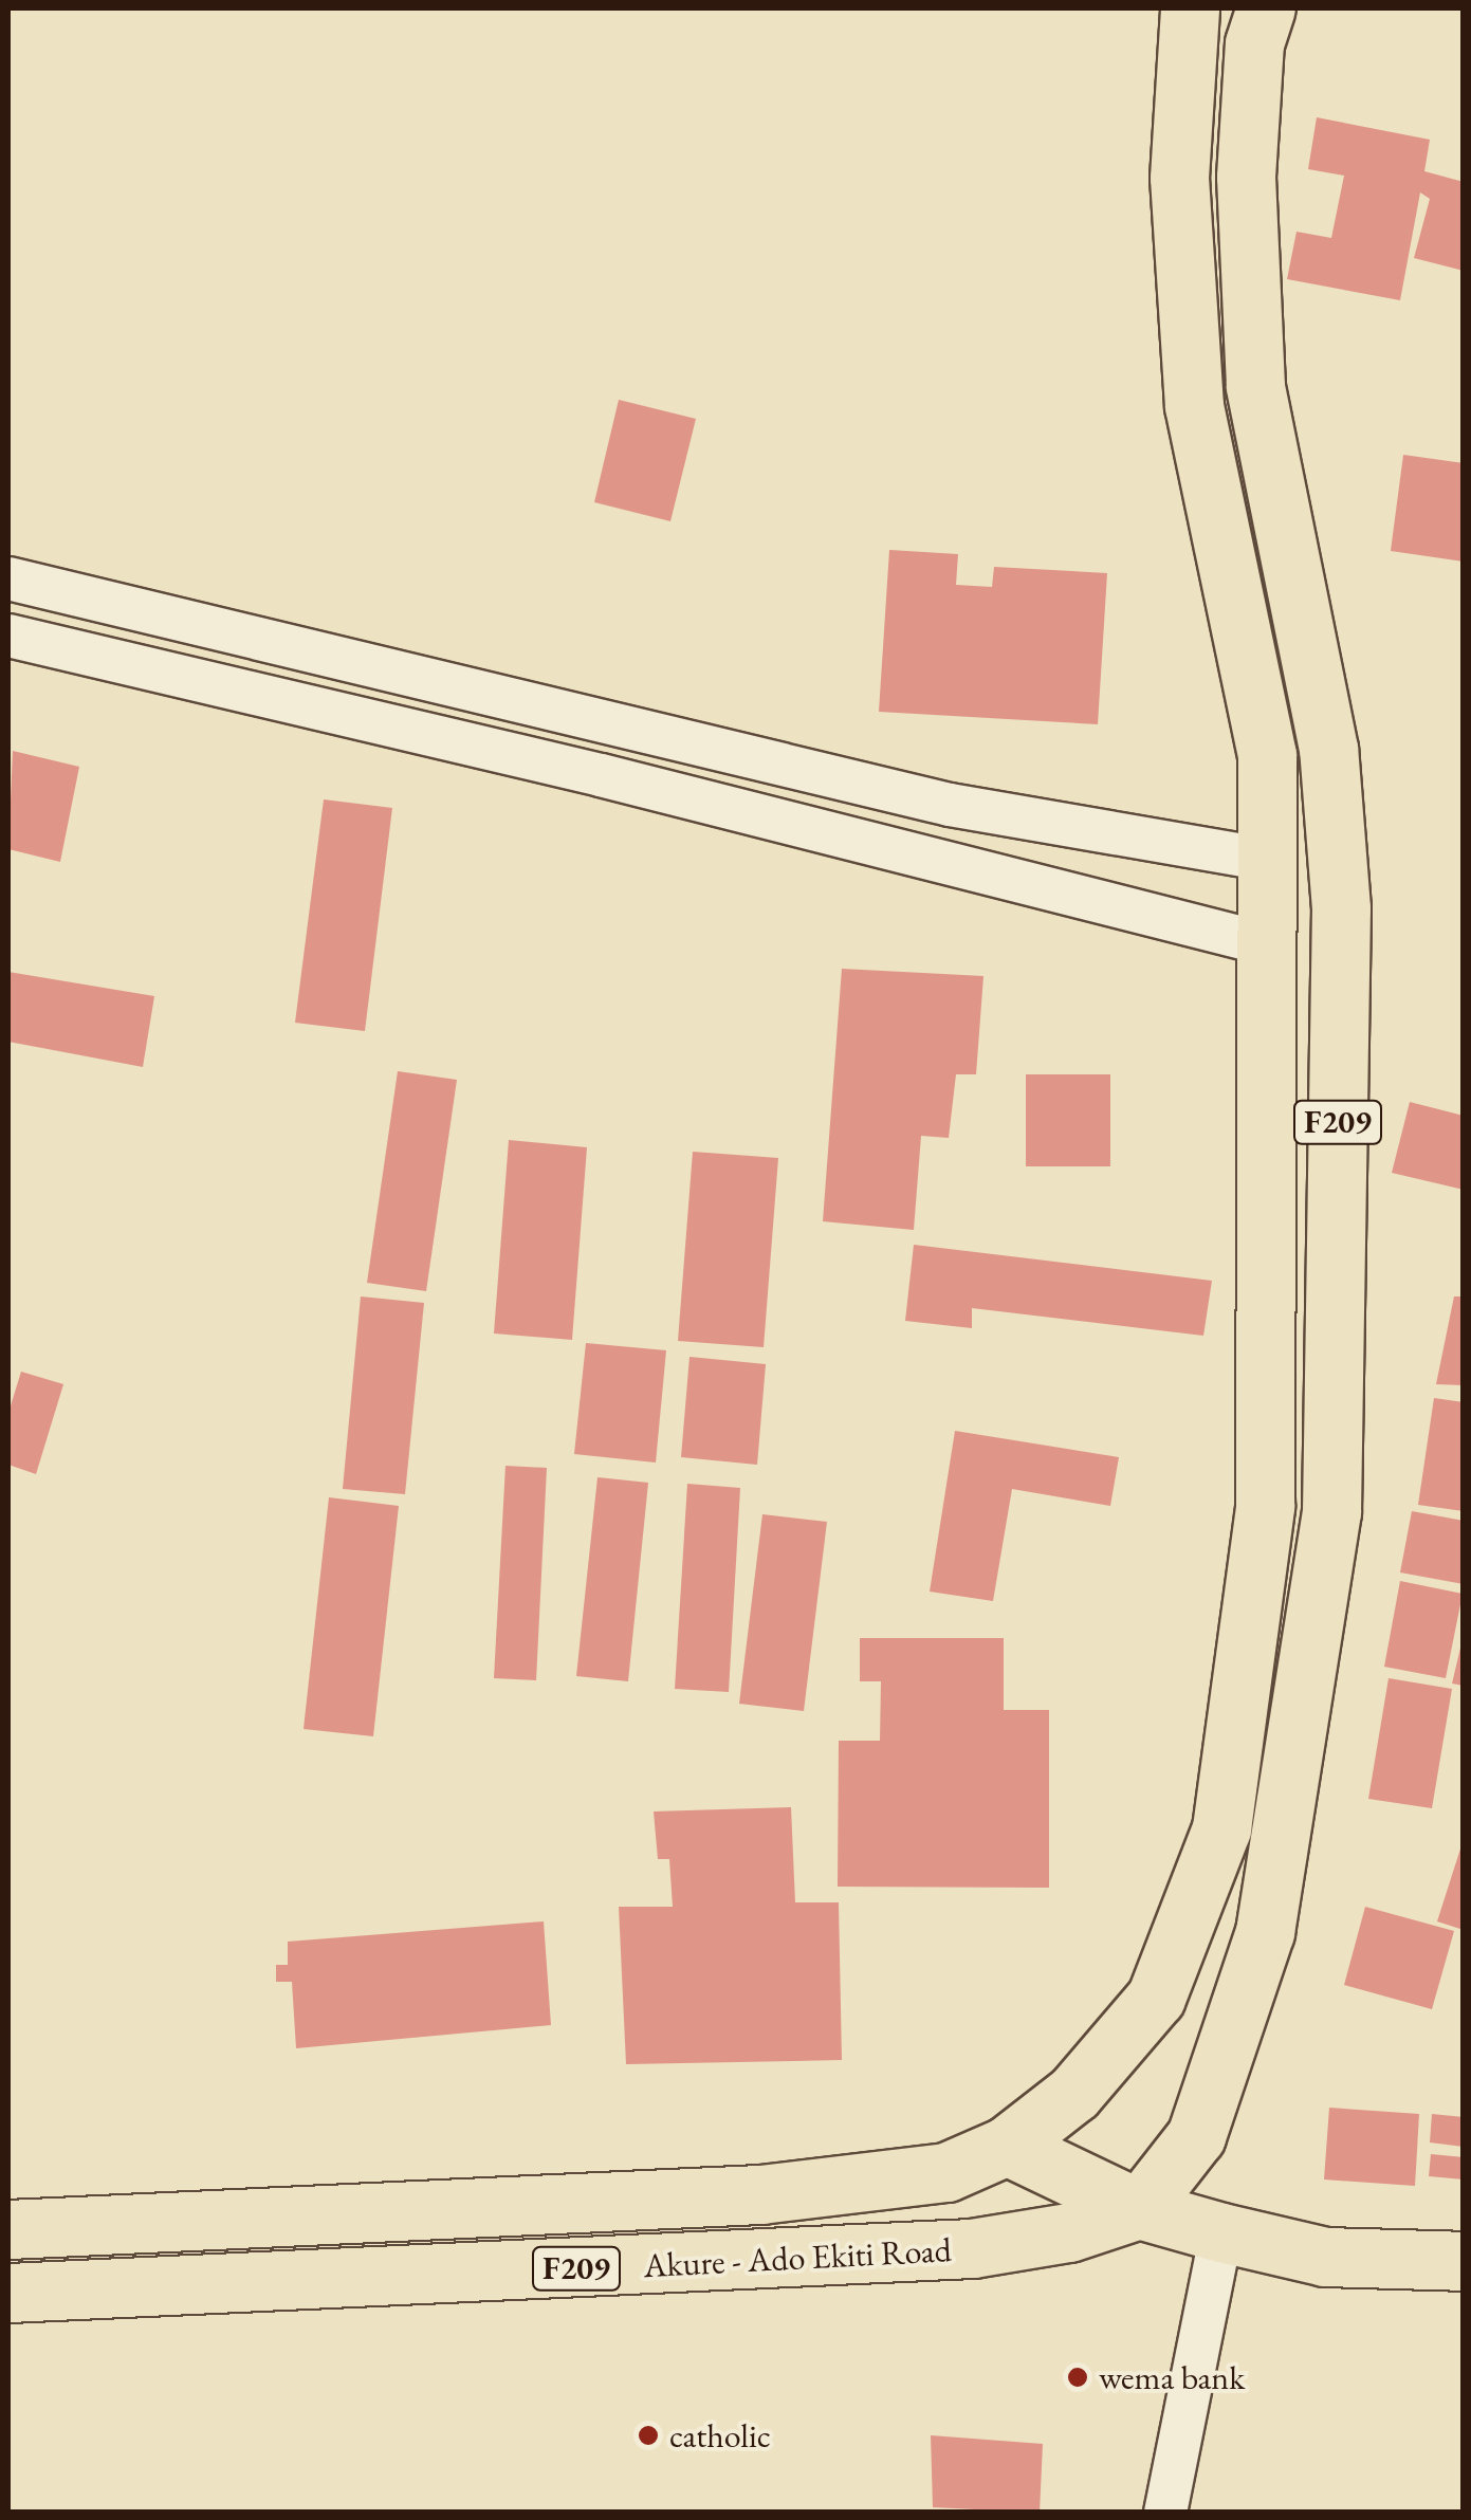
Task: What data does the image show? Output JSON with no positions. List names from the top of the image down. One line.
{"streets":{"main road":["F209","Akure - Ado Ekiti Road"]},"crossings":[["F209","Akure - Ado Ekiti Road"]],"places":["wema bank","catholic"]}
